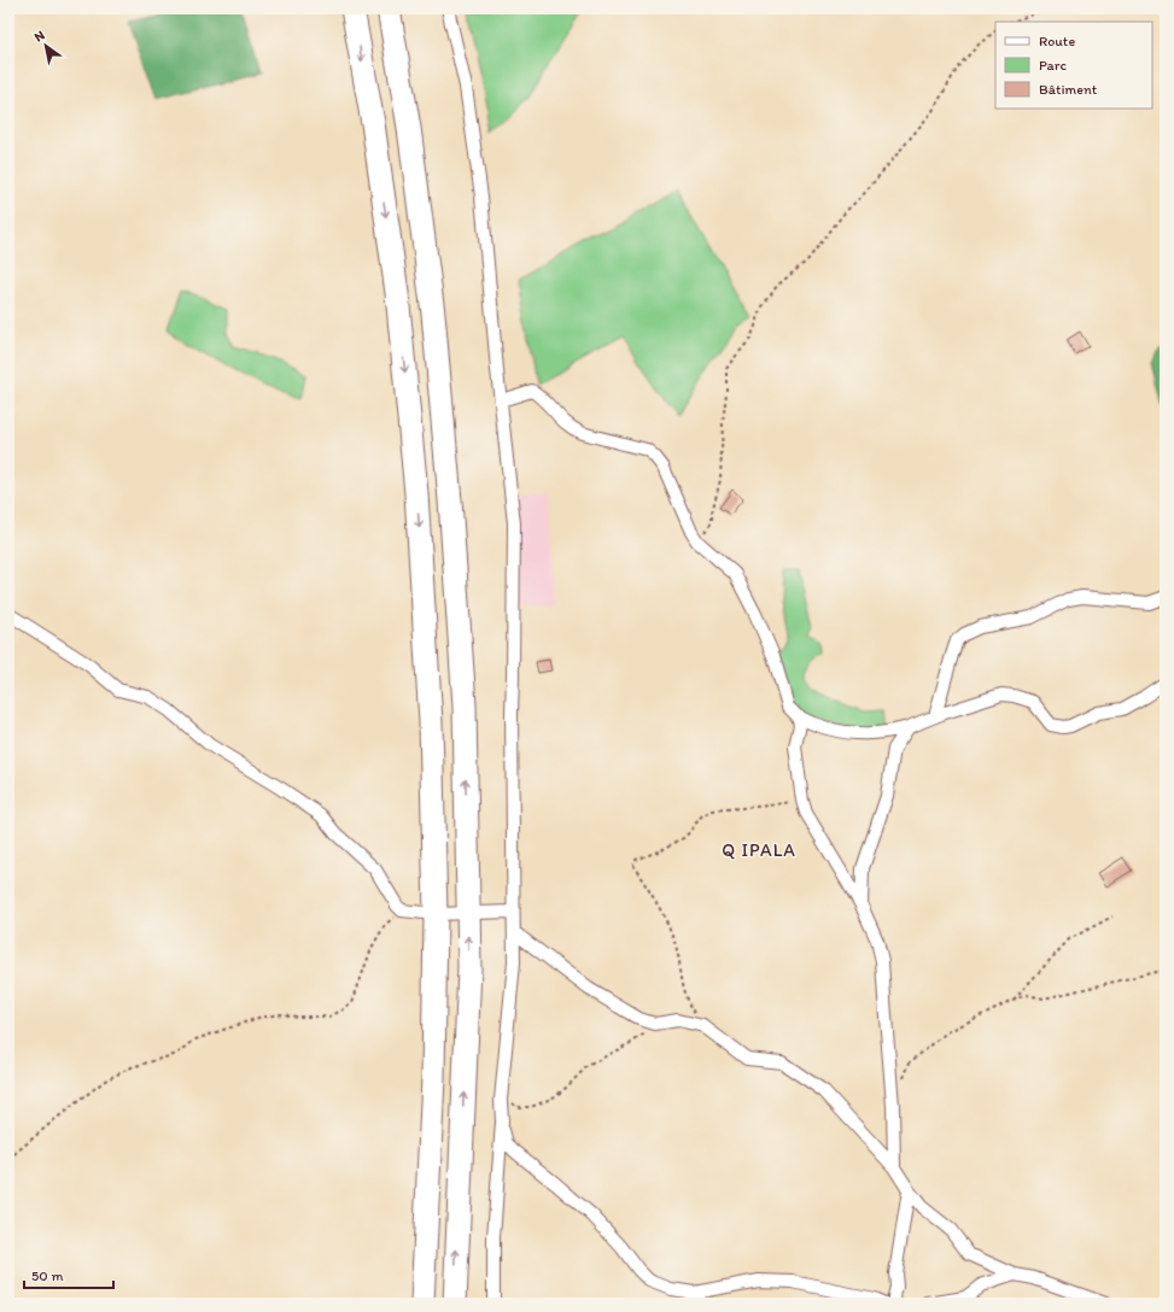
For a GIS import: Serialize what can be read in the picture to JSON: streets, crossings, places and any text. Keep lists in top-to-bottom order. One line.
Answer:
{"districts":["Q IPALA"],"legend":["Route","Parc","Bâtiment"],"scale_bar":"50 m","north":"top left"}
